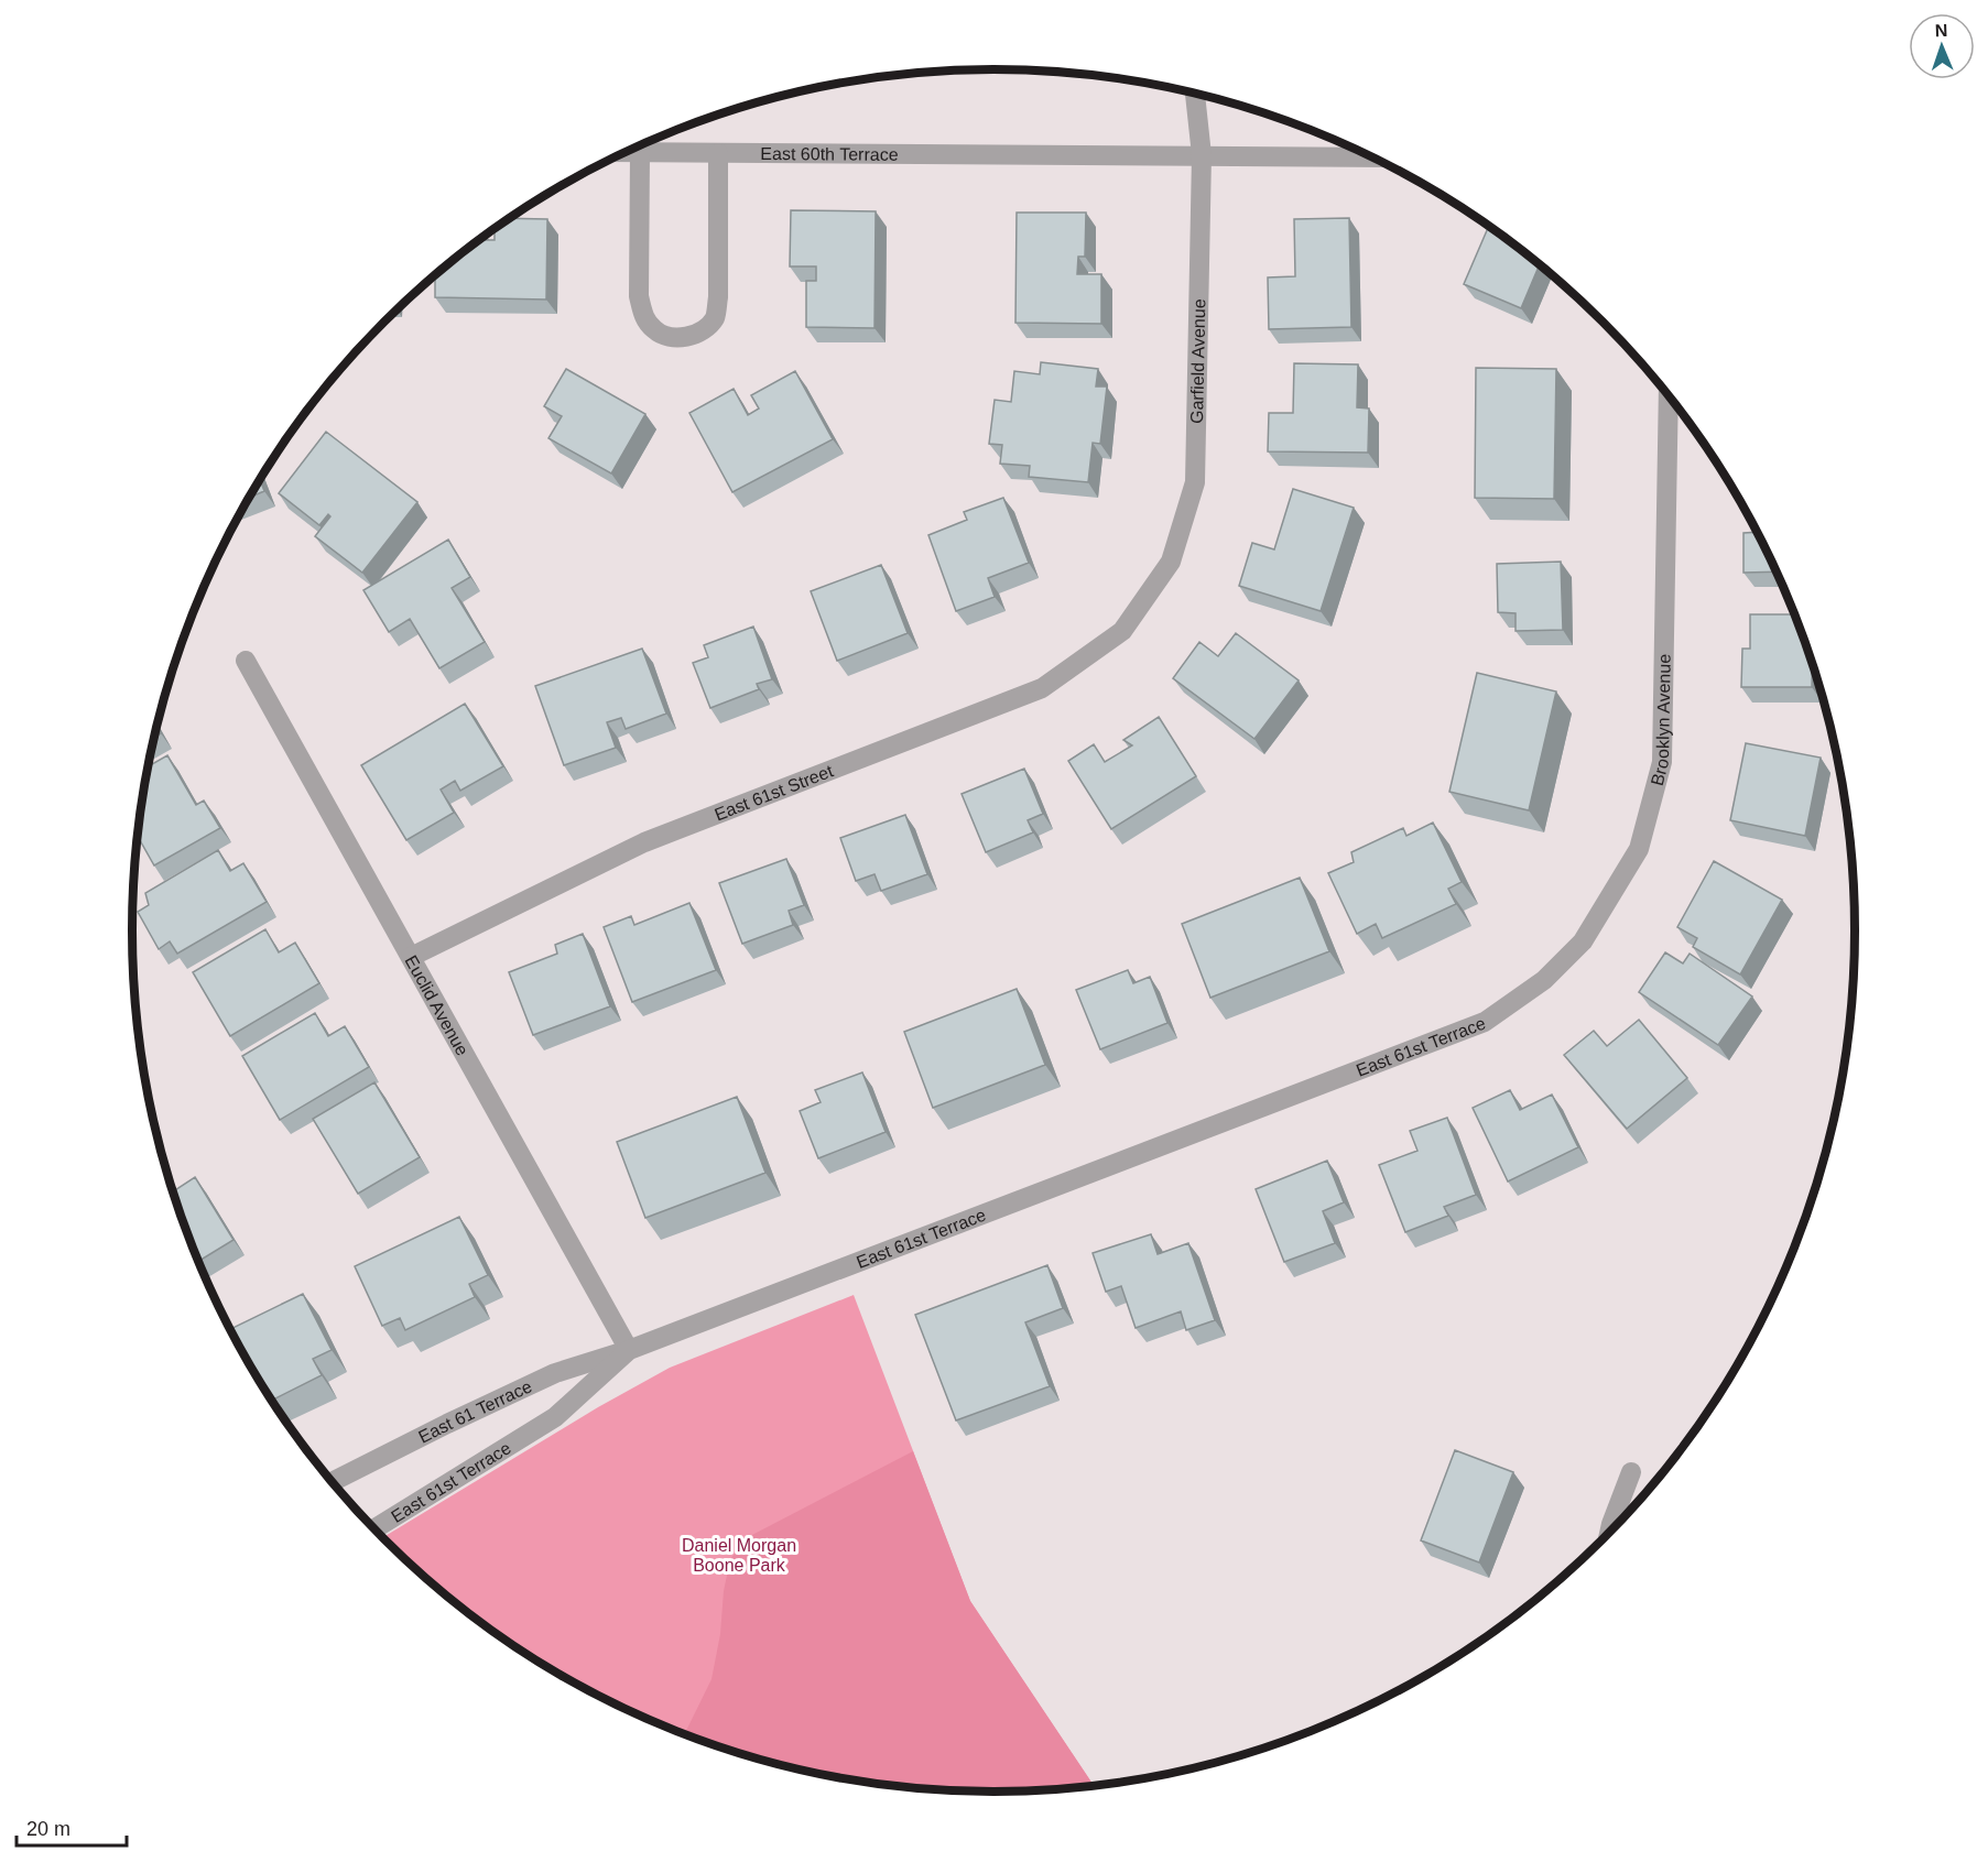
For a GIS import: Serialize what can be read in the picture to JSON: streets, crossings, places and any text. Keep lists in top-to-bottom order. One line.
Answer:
{"streets":{"street":["East 60th Terrace","Garfield Avenue","Brooklyn Avenue","East 61st Street","Euclid Avenue","East 61st Terrace","East 61 Terrace"]},"crossings":[["East 60th Terrace","Garfield Avenue"],["Garfield Avenue","East 61st Street"],["Brooklyn Avenue","East 61st Terrace"],["East 61st Street","Euclid Avenue"],["Euclid Avenue","East 61st Terrace"],["Euclid Avenue","East 61 Terrace"],["East 61st Terrace","East 61 Terrace"]],"parks":["Daniel Morgan Boone Park"],"scale_bar":"20 m","north":"top"}
